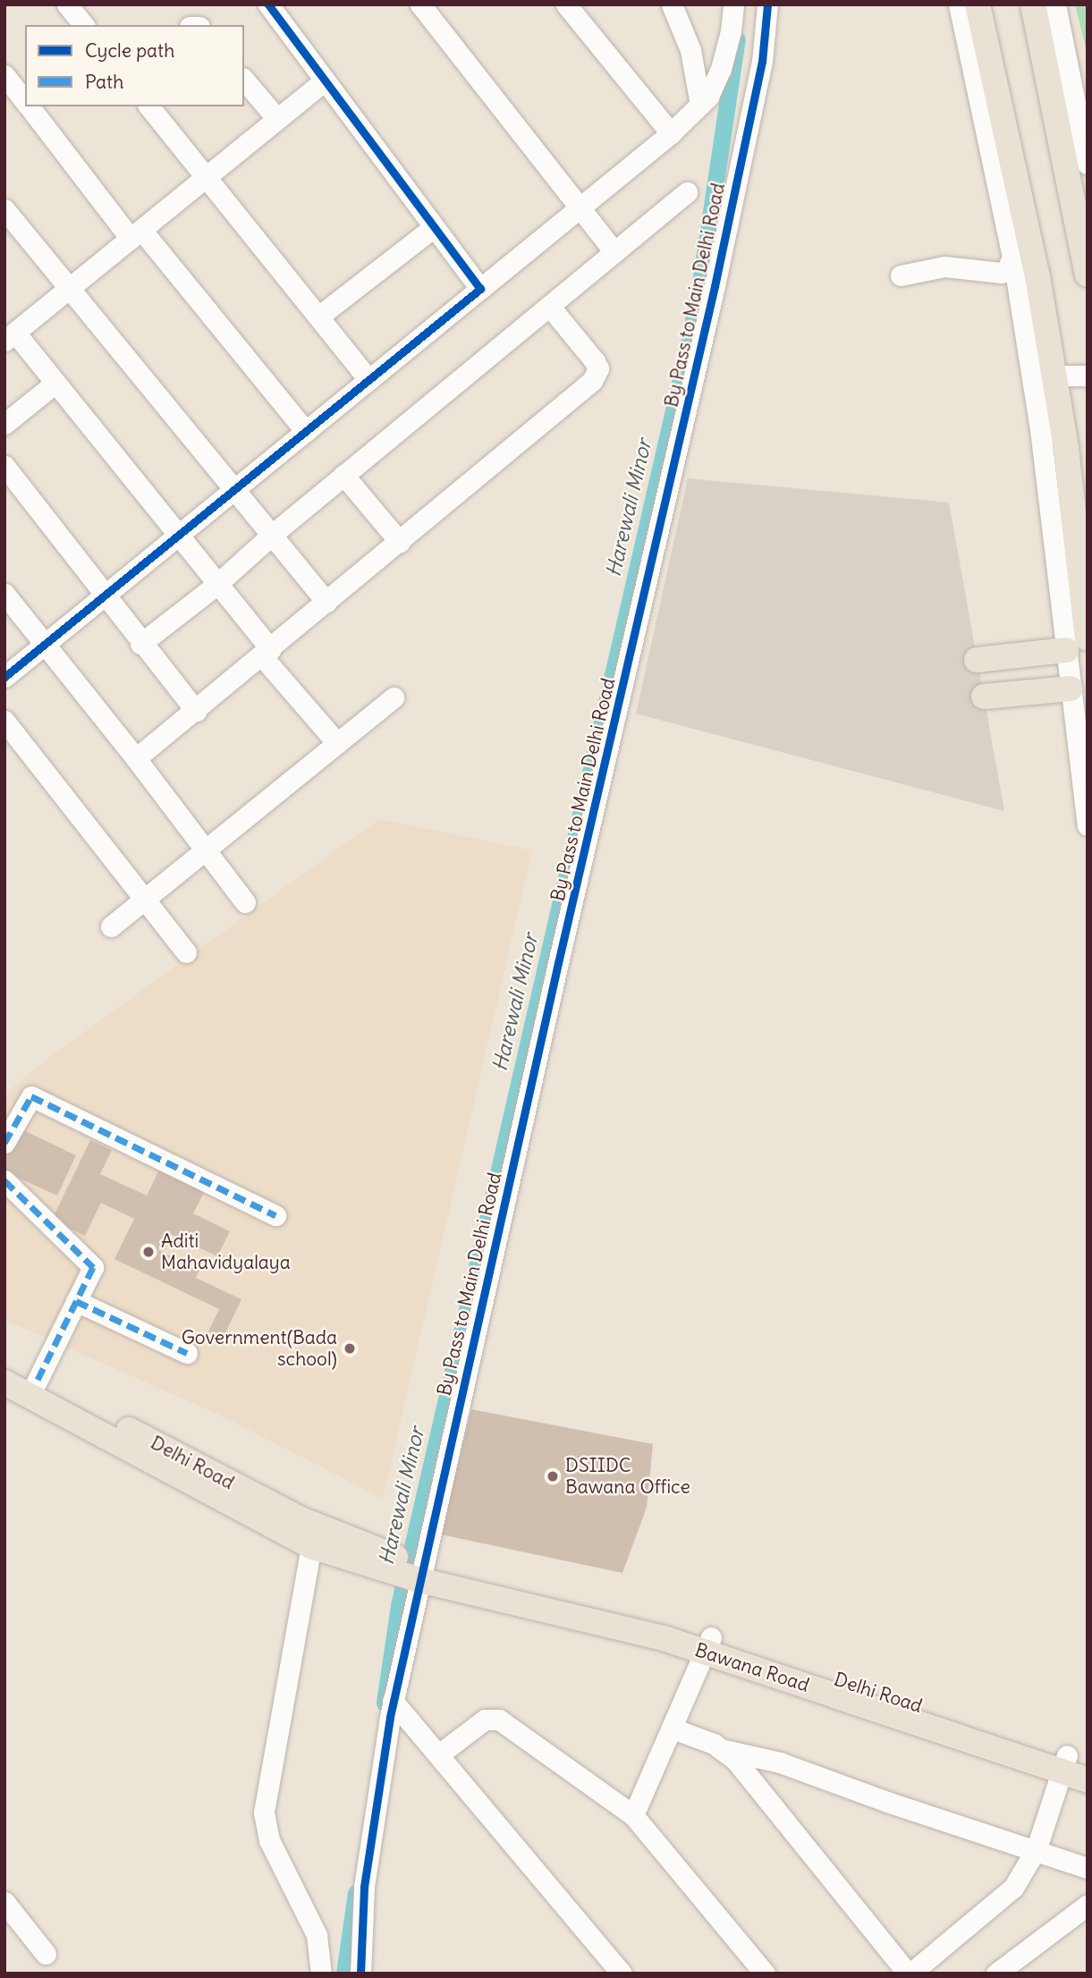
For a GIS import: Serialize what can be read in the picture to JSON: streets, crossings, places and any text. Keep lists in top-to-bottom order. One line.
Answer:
{"streets":{"main road":["Delhi Road"],"street":["By Pass to Main Delhi Road"]},"crossings":[["By Pass to Main Delhi Road","Delhi Road"]],"water":["Harewali Minor"],"places":["Aditi Mahavidyalaya","Government(Bada school)","DSIIDC Bawana Office"],"legend":["Cycle path","Path"]}
